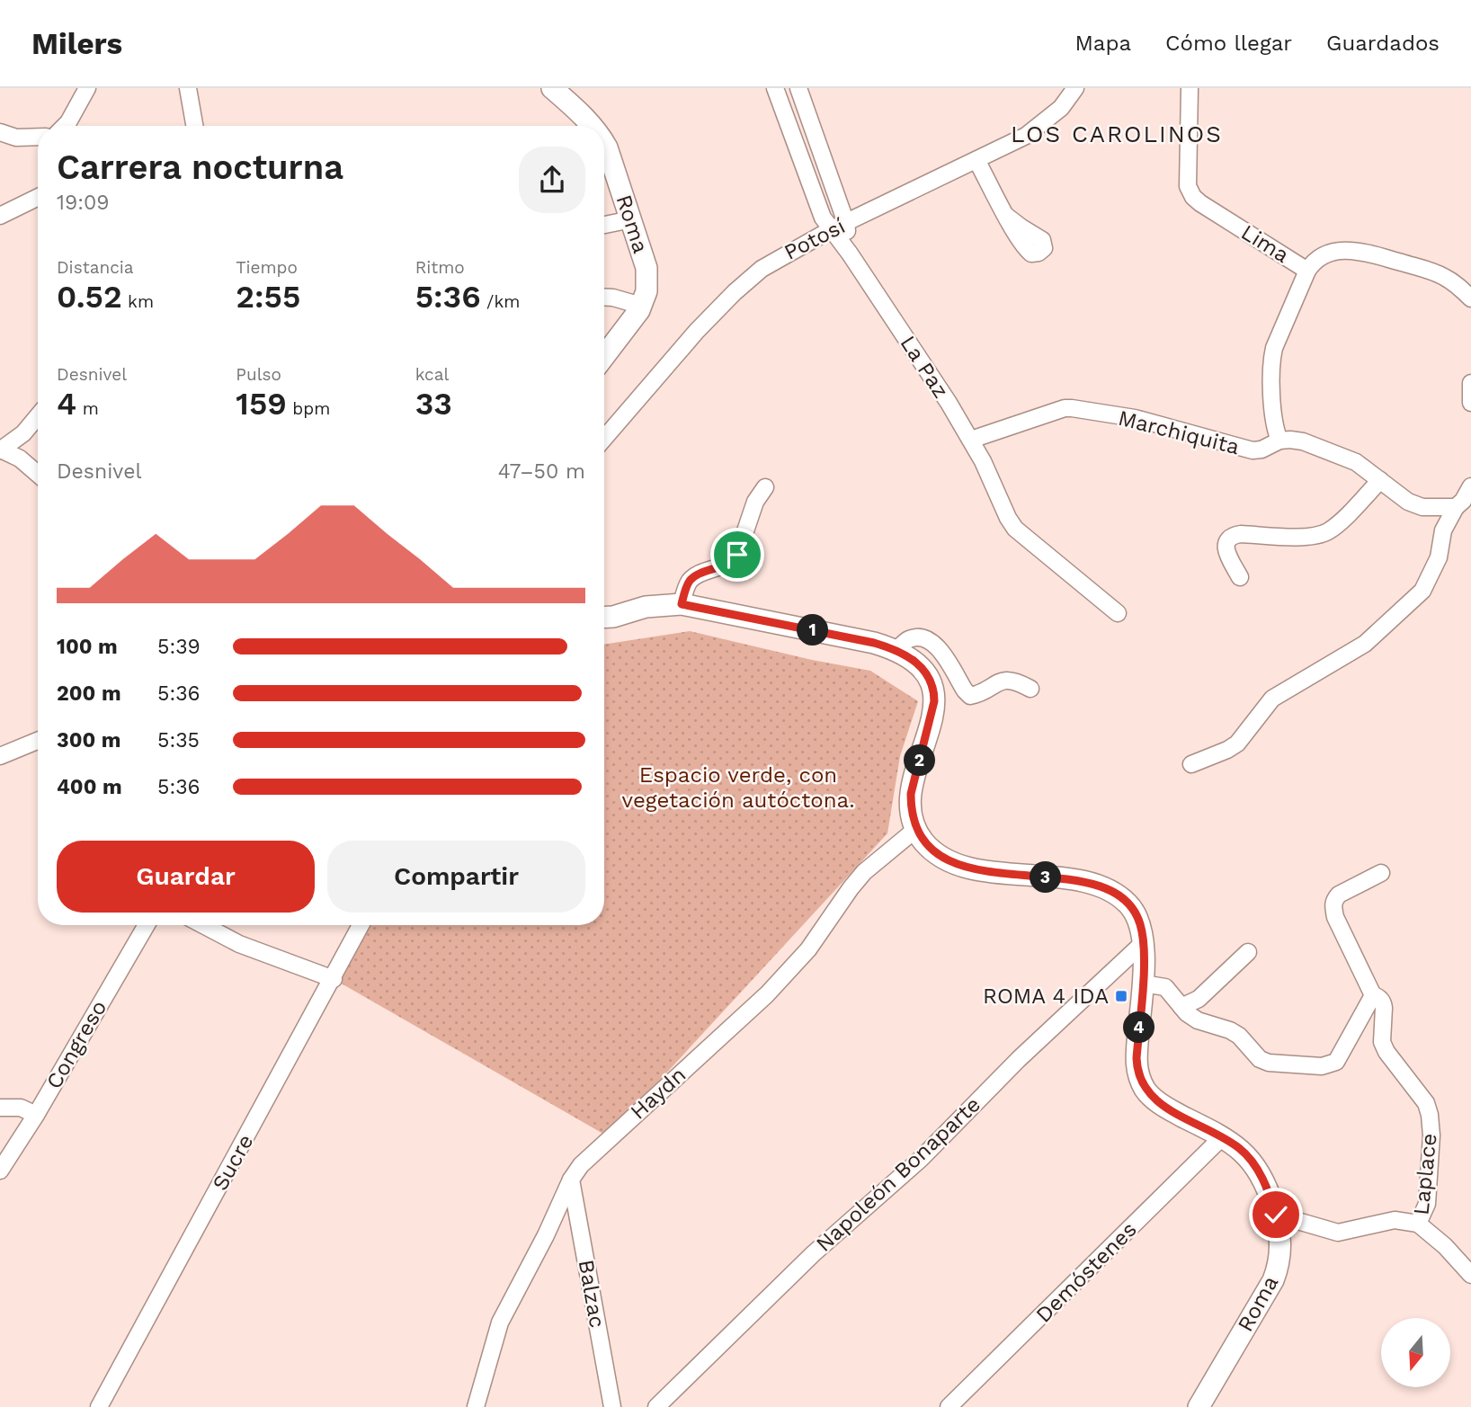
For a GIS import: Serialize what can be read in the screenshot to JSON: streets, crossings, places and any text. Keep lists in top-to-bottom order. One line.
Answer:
{"streets":{"main road":["Roma"],"street":["Potosí","Lima","La Paz","Marchiquita","Congreso","Haydn","Sucre","Napoleón Bonaparte","Laplace","Demóstenes","Balzac"]},"crossings":[["Roma","Haydn"],["Roma","Napoleón Bonaparte"],["Roma","Demóstenes"],["Potosí","La Paz"],["La Paz","Marchiquita"],["Haydn","Balzac"]],"districts":["LOS CAROLINOS"],"parks":["Espacio verde, con vegetación autóctona."],"places":{"transit":["ROMA 4 IDA"]},"north":"bottom","page":{"header":"Milers","nav":["Mapa","Cómo llegar","Guardados"],"heading":["Carrera nocturna","19:09"],"stats":[["Distancia","0.52 km"],["Tiempo","2:55"],["Ritmo","5:36 /km"],["Desnivel","4 m"],["Pulso","159 bpm"],["kcal","33"]],"chart":["Desnivel","47–50 m"],"pins":["1","2","3","4"],"list":[{"name":"100 m","note":"5:39"},{"name":"200 m","note":"5:36"},{"name":"300 m","note":"5:35"},{"name":"400 m","note":"5:36"}],"buttons":["Guardar","Compartir"]}}
